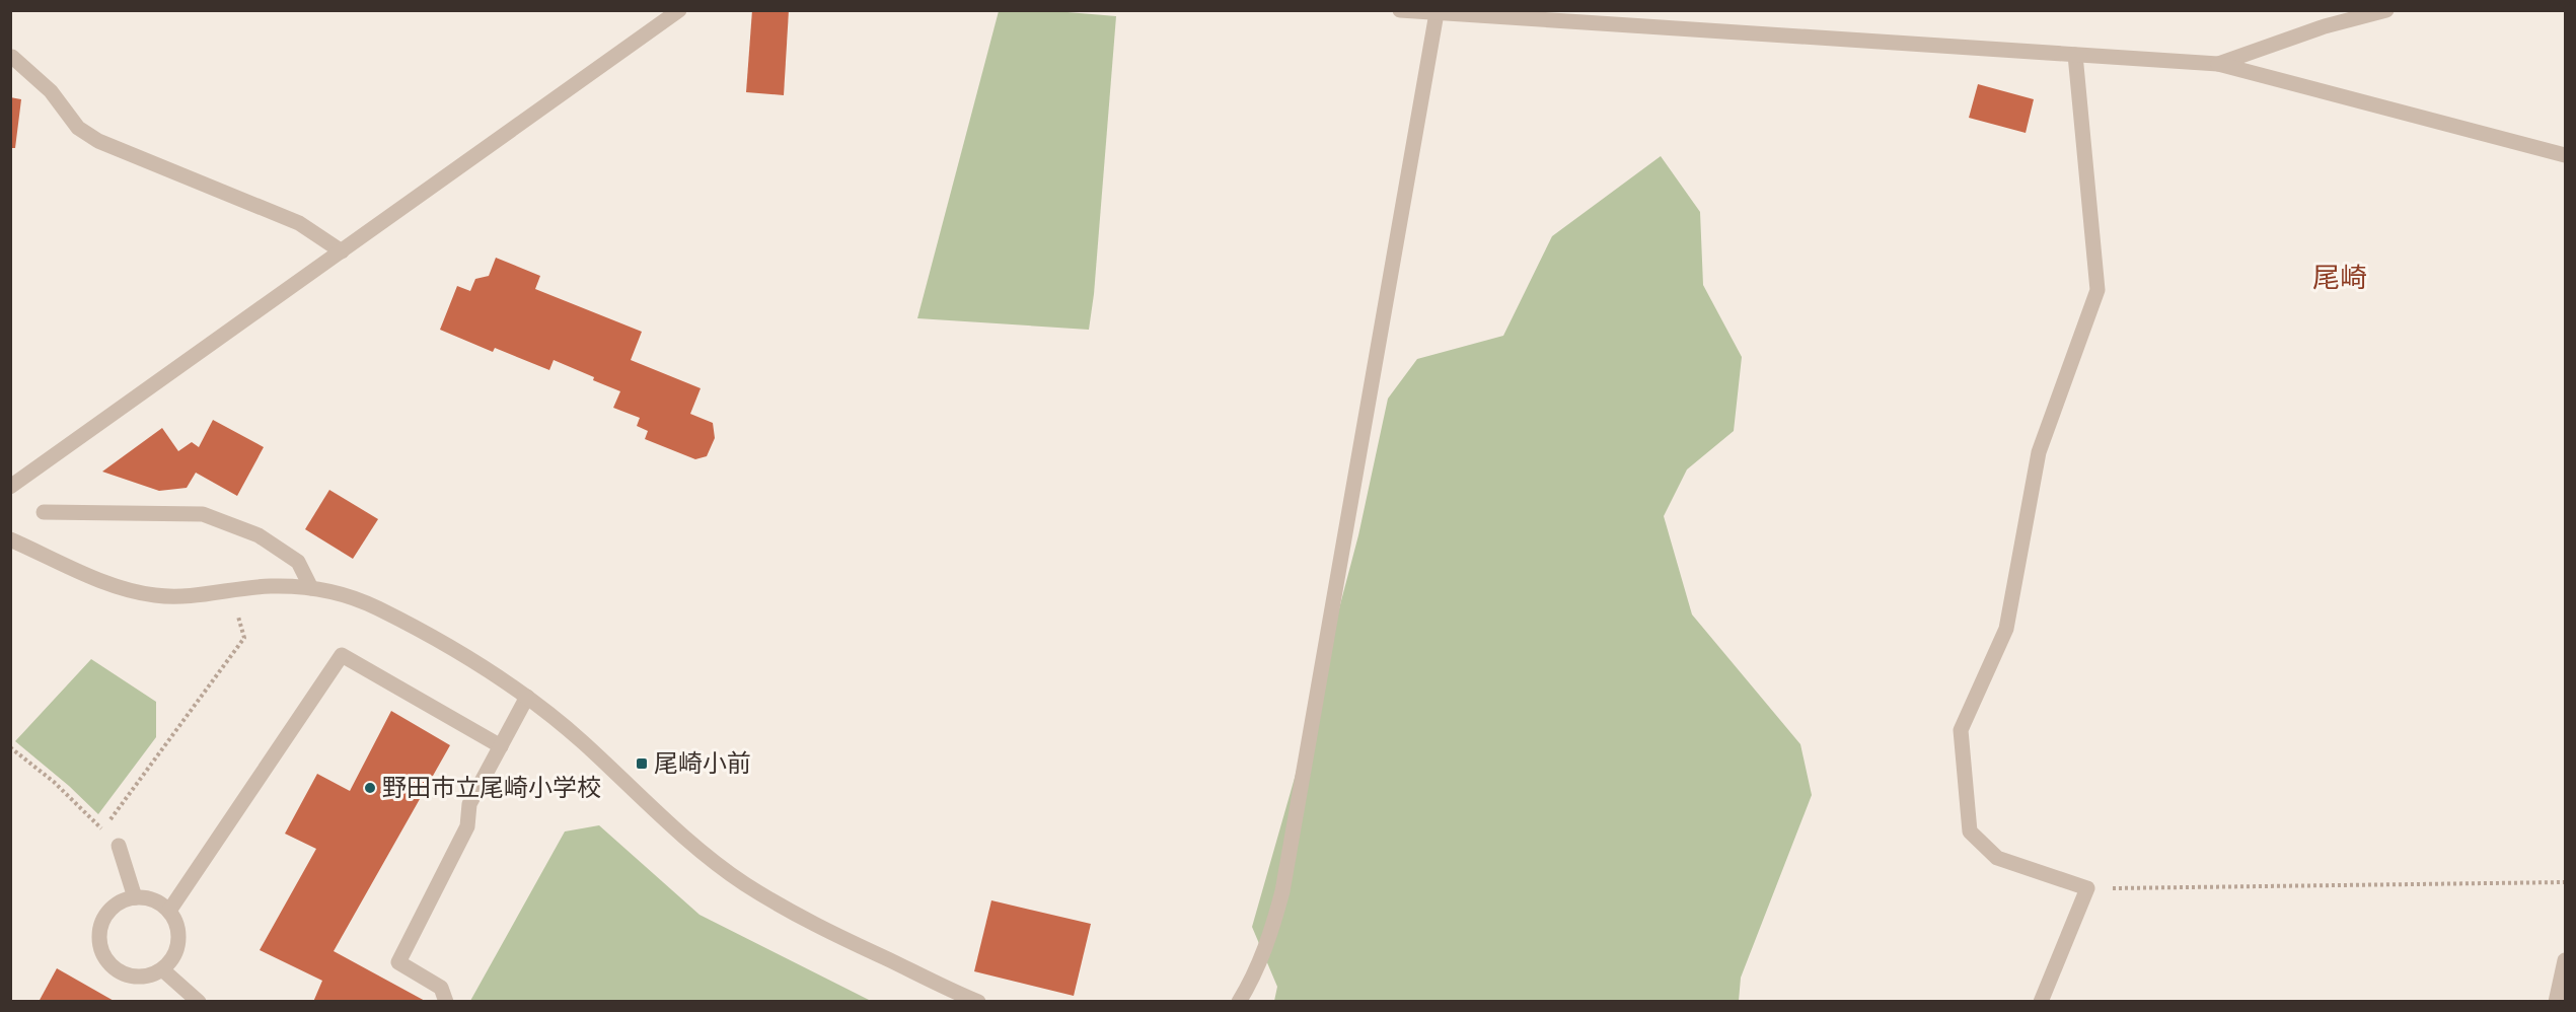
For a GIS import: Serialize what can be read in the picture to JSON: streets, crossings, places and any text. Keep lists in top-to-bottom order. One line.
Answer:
{"districts":["尾崎"],"places":{"transit":["尾崎小前"],"other":["野田市立尾崎小学校"]}}
